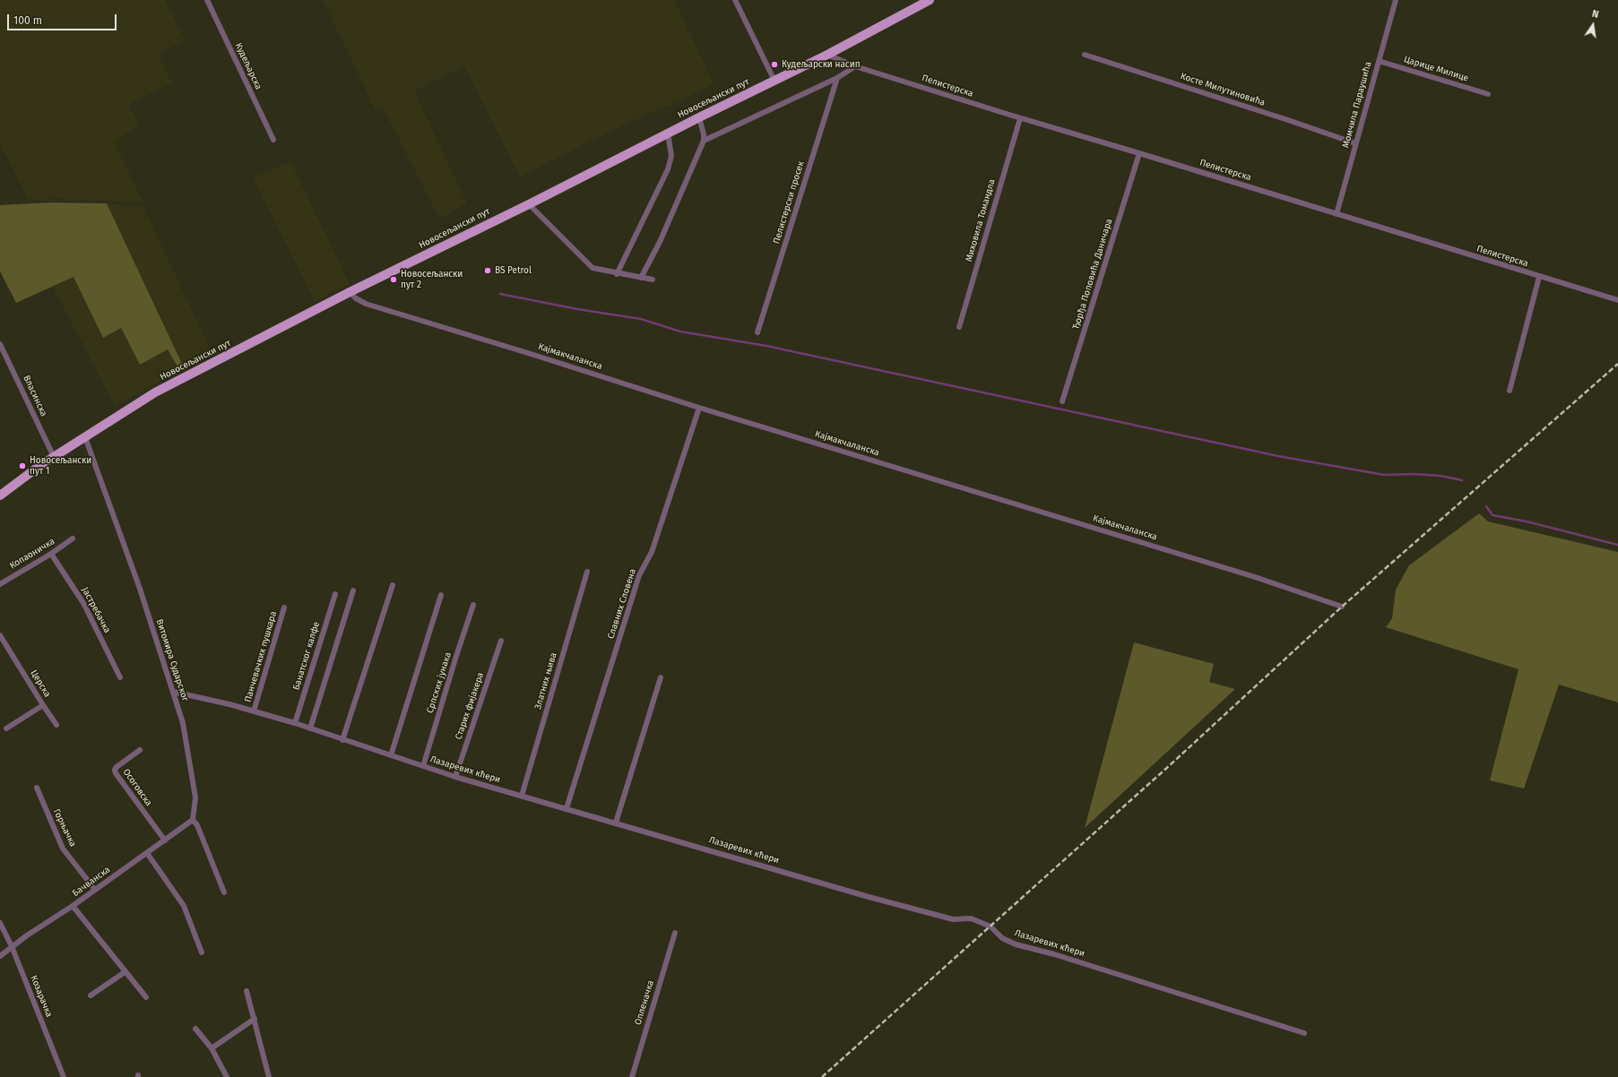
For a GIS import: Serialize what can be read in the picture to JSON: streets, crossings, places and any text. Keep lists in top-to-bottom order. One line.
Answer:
{"streets":{"main road":["Новосељански пут"],"street":["Кудељарска","Царице Милице","Пелистерска","Косте Милутиновића","Момчила Параушића","Пелистерски просек","Миховила Томандла","Ђорђа Поповића Даничара","Кајмакчаланска","Власинска","Копаоничка","Славних Словена","Јастребачка","Банатског калфе","Панчевачких пушкара","Витомира Сударског","Златних њива","Српских јунака","Церска","Старих фијакера","Лазаревих кћери","Осоговска","Горњачка","Бачванска","Козарачка","Опленачка"]},"crossings":[["Царице Милице","Момчила Параушића"],["Пелистерска","Новосељански пут"],["Пелистерска","Момчила Параушића"],["Пелистерска","Миховила Томандла"],["Пелистерска","Ђорђа Поповића Даничара"],["Косте Милутиновића","Момчила Параушића"],["Новосељански пут","Кајмакчаланска"],["Новосељански пут","Власинска"],["Новосељански пут","Витомира Сударског"],["Кајмакчаланска","Славних Словена"],["Копаоничка","Јастребачка"],["Славних Словена","Лазаревих кћери"],["Банатског калфе","Лазаревих кћери"],["Панчевачких пушкара","Лазаревих кћери"],["Витомира Сударског","Лазаревих кћери"],["Витомира Сударског","Бачванска"],["Златних њива","Лазаревих кћери"],["Српских јунака","Лазаревих кћери"],["Старих фијакера","Лазаревих кћери"],["Осоговска","Бачванска"],["Горњачка","Бачванска"],["Бачванска","Козарачка"]],"places":["Кудељарски насип","BS Petrol","Новосељански пут 2","Новосељански пут 1"],"scale_bar":"100 m","north":"top"}
